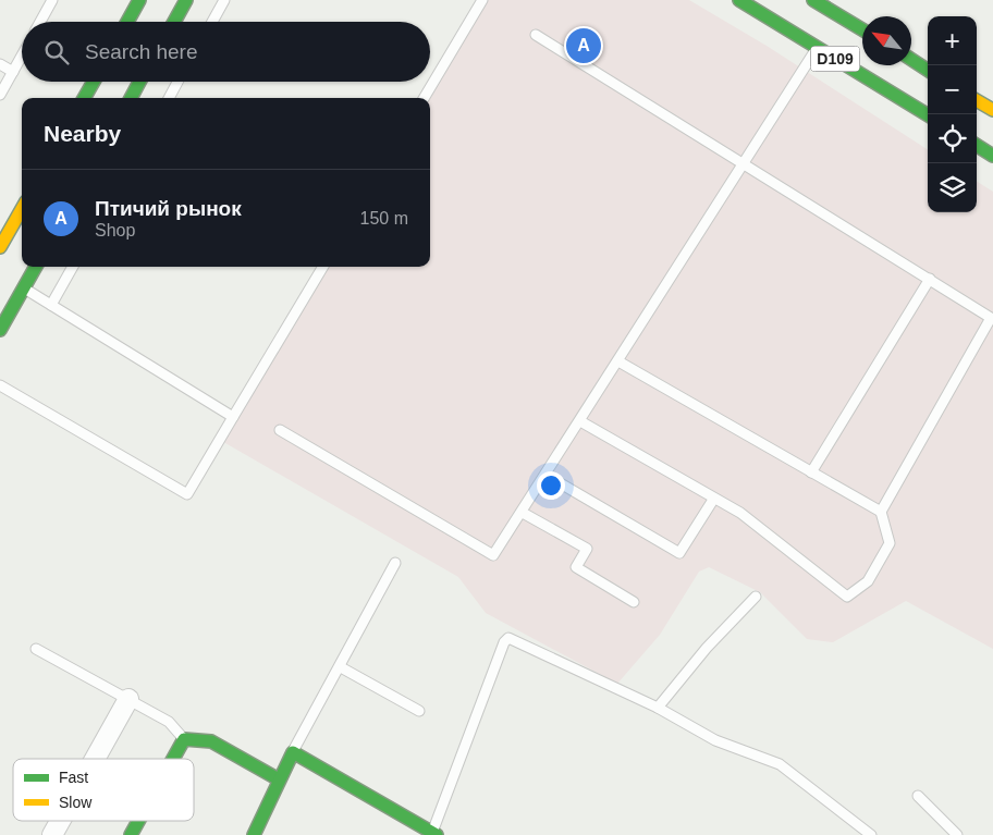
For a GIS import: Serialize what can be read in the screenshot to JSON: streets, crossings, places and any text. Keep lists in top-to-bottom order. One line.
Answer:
{"streets":{"main road":["D109"]},"legend":["Fast","Slow"],"north":"top left","page":{"map_buttons":["+","−"],"search":"Search here","pins":"A","heading":"Nearby","list":[{"mark":"A","name":"Птичий рынок","note":"Shop","value":"150 m"}]}}
